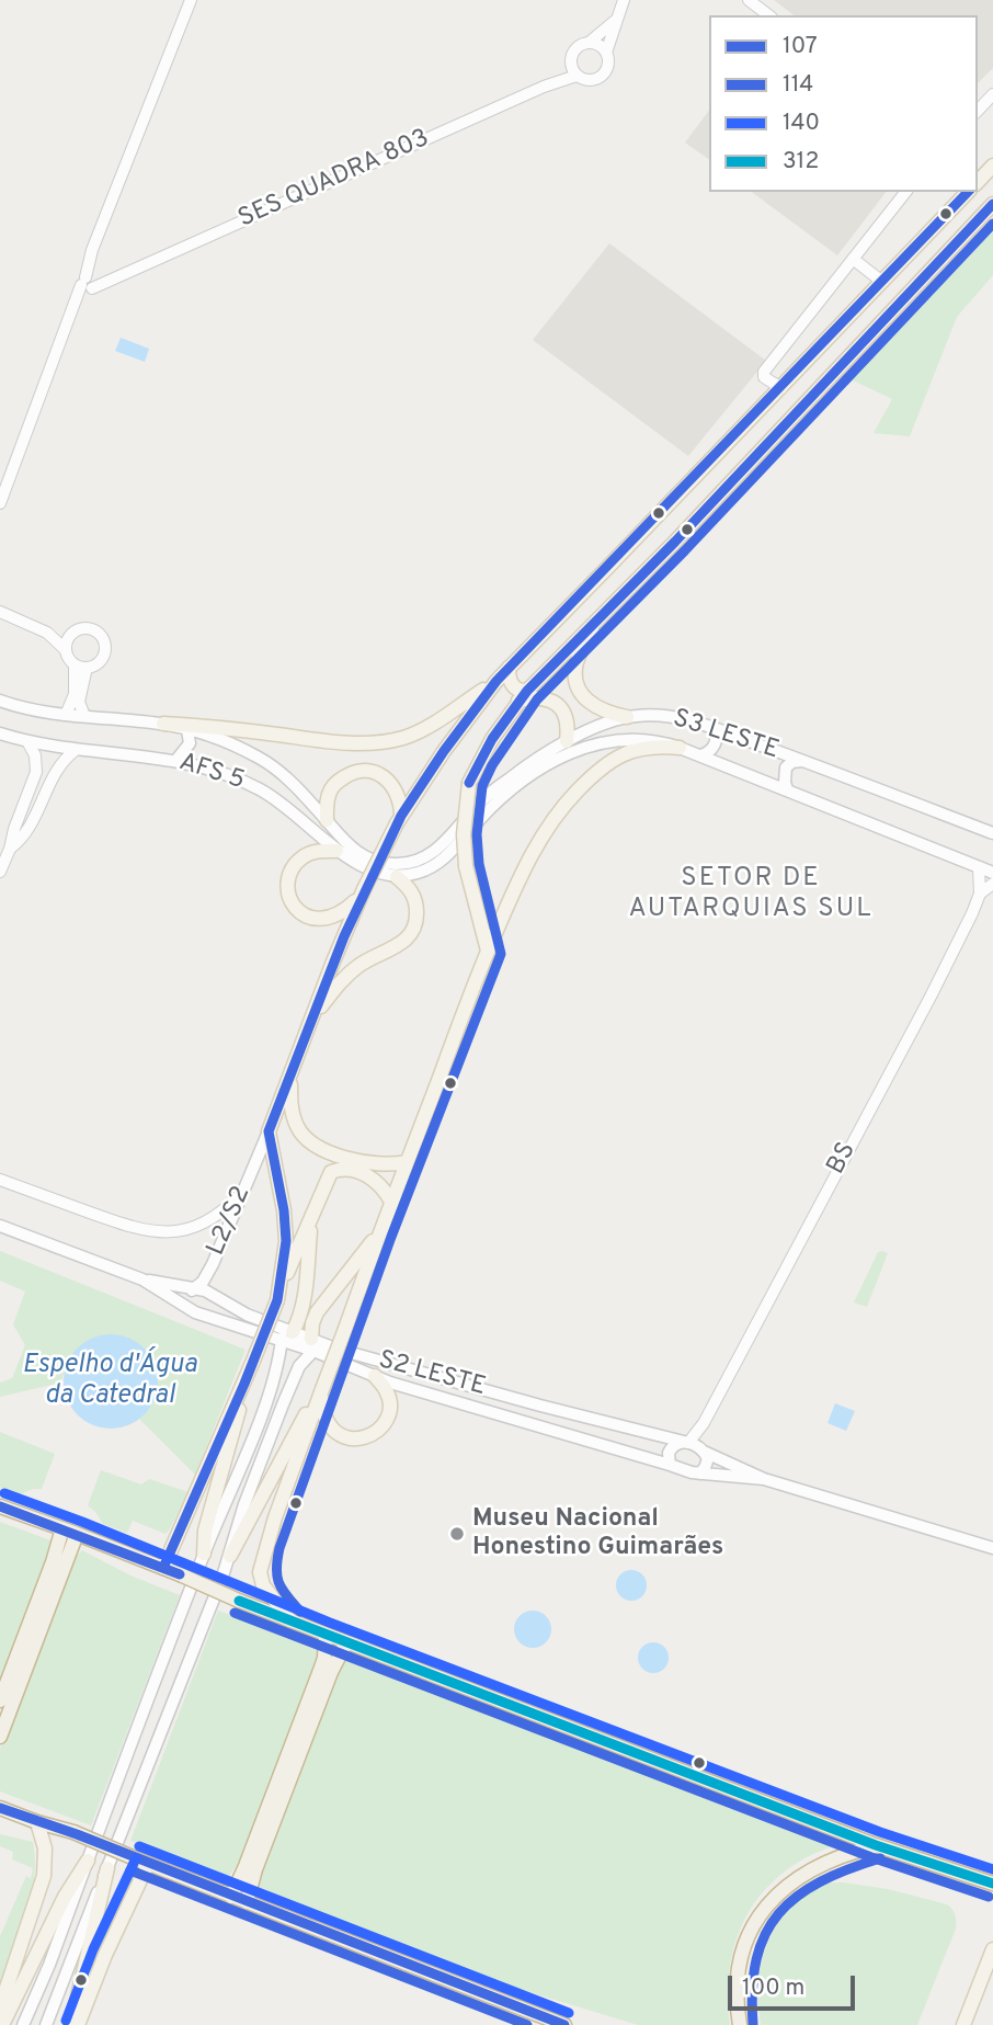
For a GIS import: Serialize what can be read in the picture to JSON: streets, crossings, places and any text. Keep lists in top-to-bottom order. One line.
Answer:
{"streets":{"main road":["S3 LESTE","AFS 5","L2/S2","S2 LESTE"],"street":["SES QUADRA 803","BS"]},"crossings":[["S3 LESTE","AFS 5"],["S3 LESTE","BS"],["BS","S2 LESTE"],["L2/S2","S2 LESTE"]],"districts":["SETOR DE AUTARQUIAS SUL"],"water":["Espelho d'Água da Catedral"],"places":["Museu Nacional Honestino Guimarães"],"lines":["transit line 107","transit line 114","transit line 140","transit line 312"],"legend":["107","114","140","312"],"scale_bar":"100 m"}
